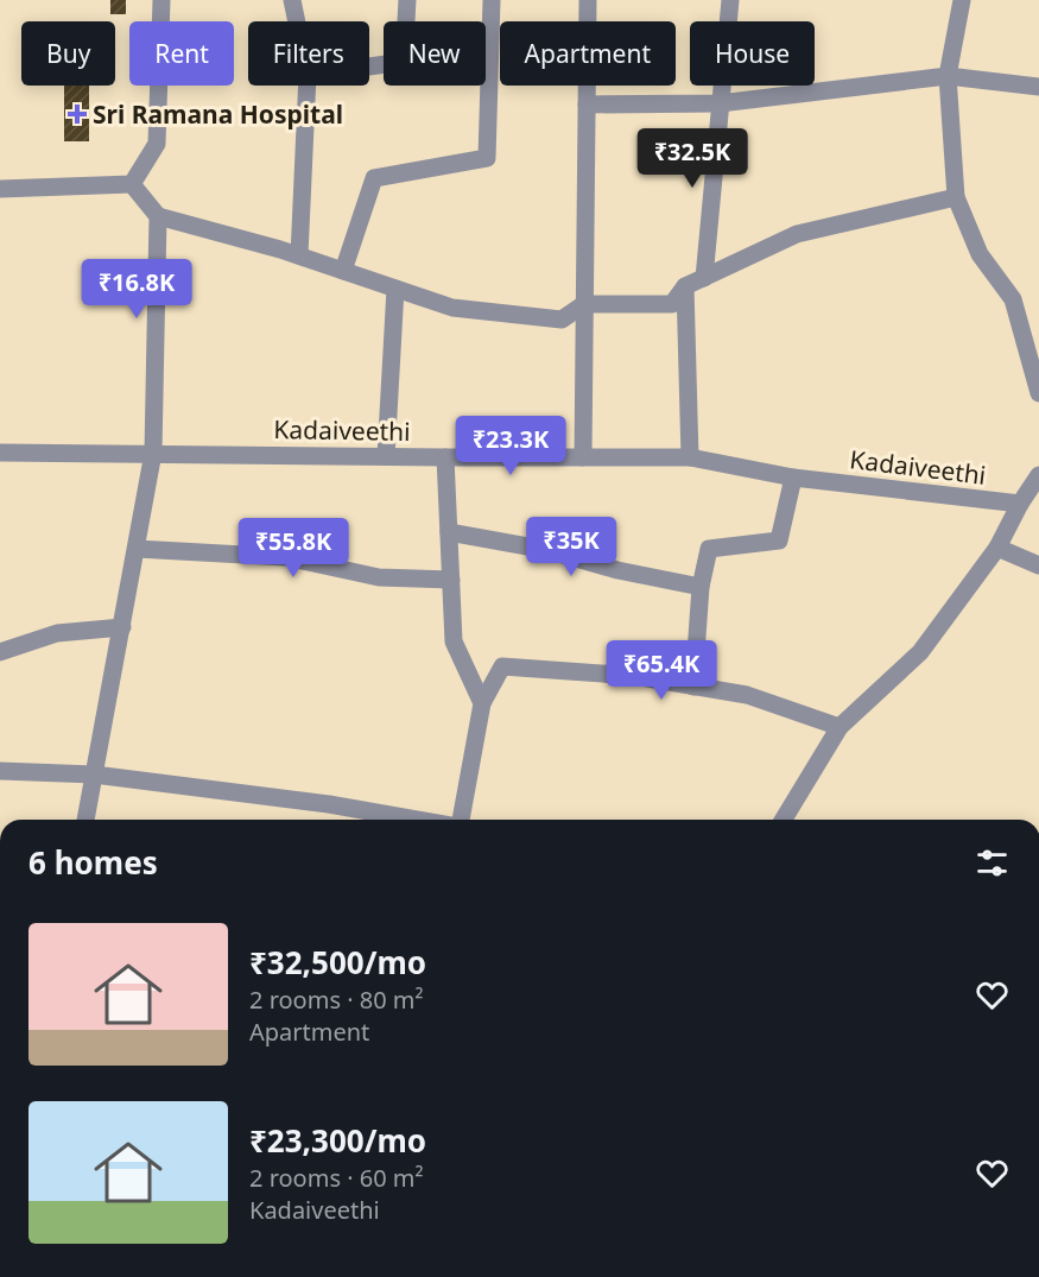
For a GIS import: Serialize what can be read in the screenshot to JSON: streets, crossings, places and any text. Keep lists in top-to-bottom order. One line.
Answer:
{"streets":{"street":["Kadaiveethi"]},"places":{"health":["Sri Ramana Hospital"]},"page":{"chip":["Buy","Rent","Filters","New","Apartment","House"],"price":["₹32.5K","₹16.8K","₹23.3K","₹35K","₹55.8K","₹65.4K"],"heading":"6 homes","list":[{"name":"₹32,500/mo","note":"2 rooms · 80 m² · Apartment"},{"name":"₹23,300/mo","note":"2 rooms · 60 m² · Kadaiveethi"}]}}
